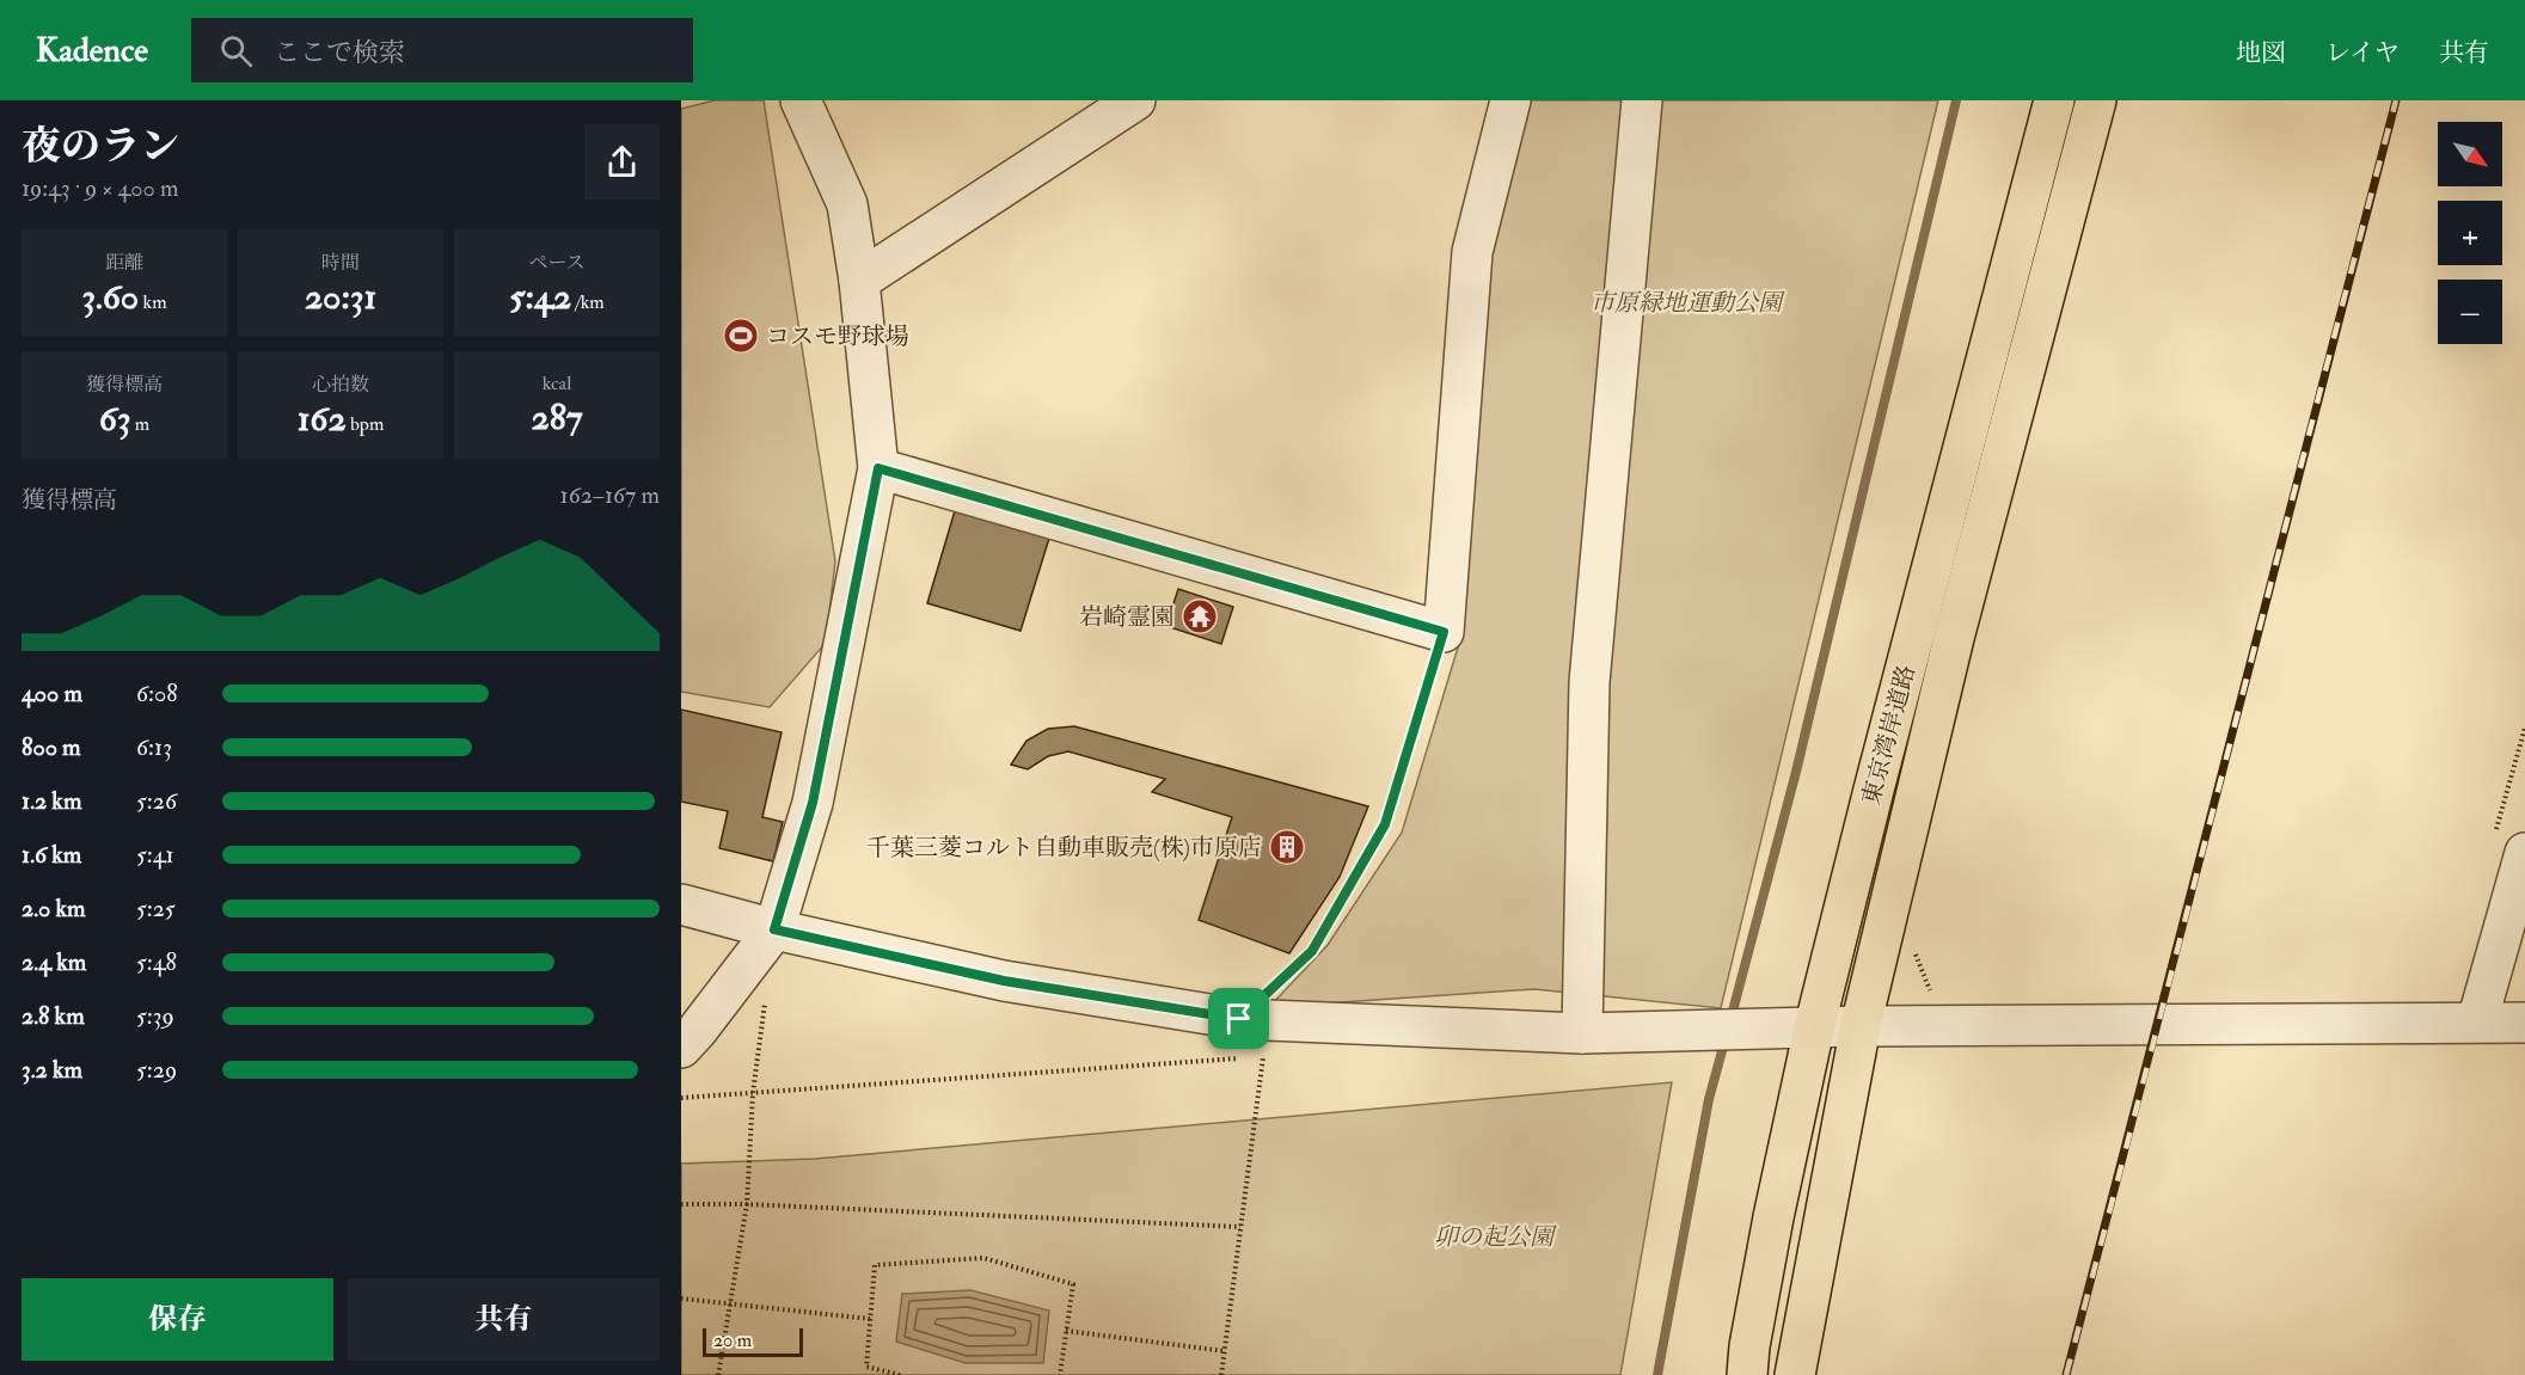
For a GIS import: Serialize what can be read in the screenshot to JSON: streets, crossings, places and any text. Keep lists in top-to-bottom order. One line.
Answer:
{"streets":{"highway":["東京湾岸道路"]},"parks":["市原緑地運動公園","卯の起公園"],"places":{"sports":["コスモ野球場"],"temple":["岩崎霊園"],"building":["千葉三菱コルト自動車販売(株)市原店"]},"scale_bar":"20 m","north":"bottom right","page":{"header":"Kadence","search":"ここで検索","nav":["地図","レイヤ","共有"],"heading":["夜のラン","19:43 · 9 × 400 m"],"map_buttons":["+","−"],"stats":[["距離","3.60 km"],["時間","20:31"],["ペース","5:42 /km"],["獲得標高","63 m"],["心拍数","162 bpm"],["kcal","287"]],"chart":["獲得標高","162–167 m"],"list":[{"name":"400 m","note":"6:08"},{"name":"800 m","note":"6:13"},{"name":"1.2 km","note":"5:26"},{"name":"1.6 km","note":"5:41"},{"name":"2.0 km","note":"5:25"},{"name":"2.4 km","note":"5:48"},{"name":"2.8 km","note":"5:39"},{"name":"3.2 km","note":"5:29"}],"buttons":["保存","共有"],"scale":"20 m"}}
